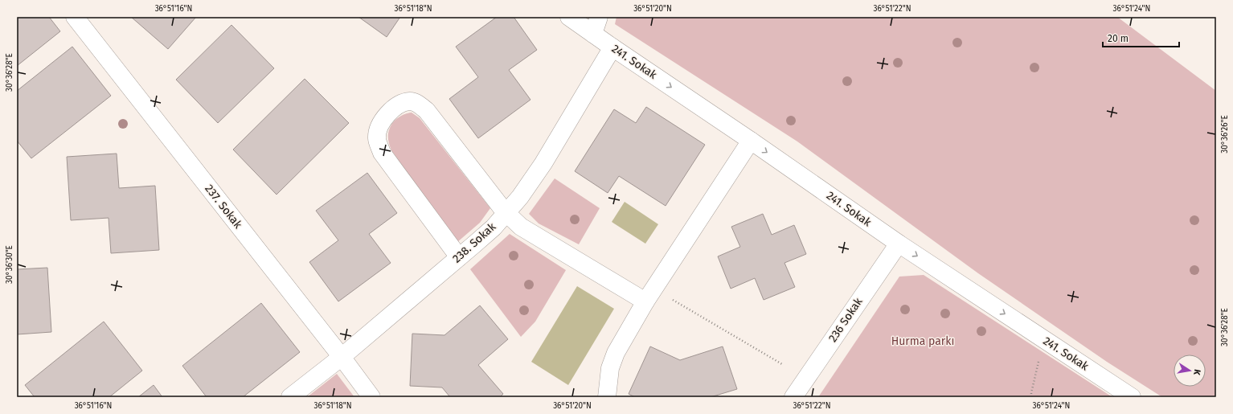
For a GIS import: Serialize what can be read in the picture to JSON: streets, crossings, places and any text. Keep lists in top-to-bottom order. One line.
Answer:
{"streets":{"street":["241. Sokak","237. Sokak","238. Sokak","236 Sokak"]},"crossings":[["241. Sokak","238. Sokak"],["241. Sokak","236 Sokak"],["237. Sokak","238. Sokak"]],"one_way":["241. Sokak"],"parks":["Hurma parkı"],"scale_bar":"20 m","north":"right","coordinates":["36°51'16\"N","36°51'18\"N","36°51'20\"N","36°51'22\"N","36°51'24\"N","30°36'28\"E","30°36'26\"E","30°36'30\"E"]}
